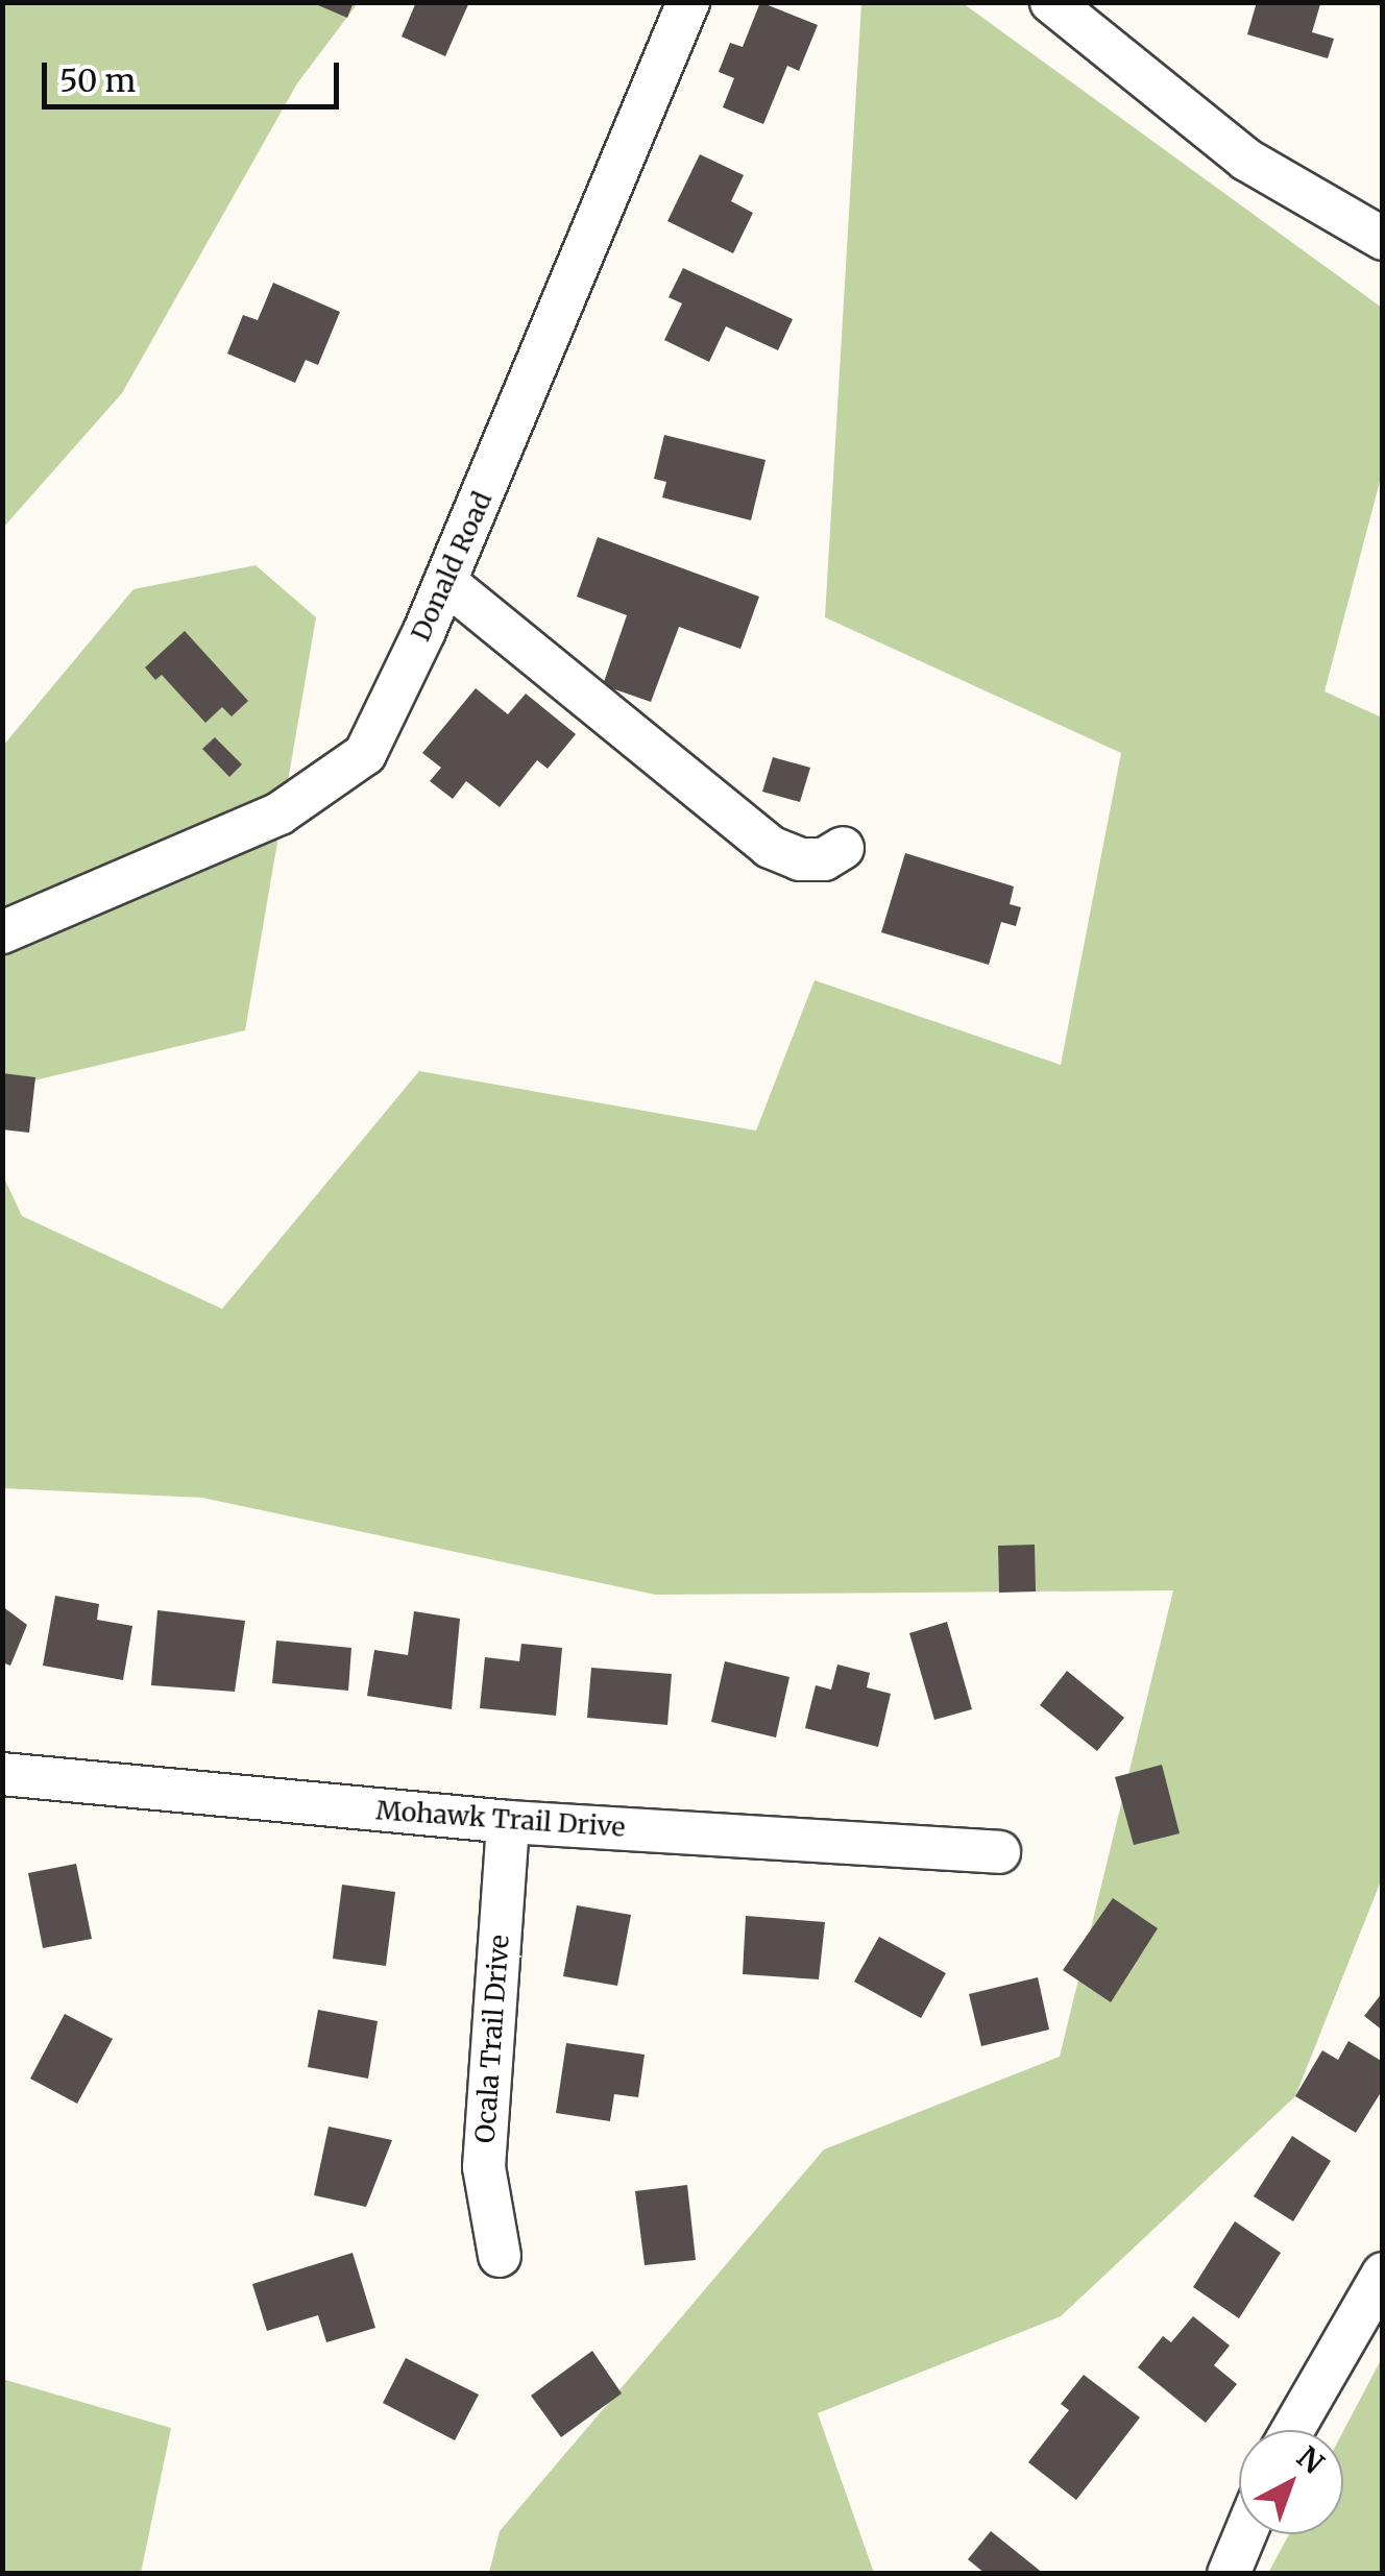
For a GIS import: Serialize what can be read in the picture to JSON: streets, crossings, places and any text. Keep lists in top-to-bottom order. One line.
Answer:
{"streets":{"street":["Donald Road","Mohawk Trail Drive","Ocala Trail Drive"]},"crossings":[["Mohawk Trail Drive","Ocala Trail Drive"]],"scale_bar":"50 m","north":"top right"}
